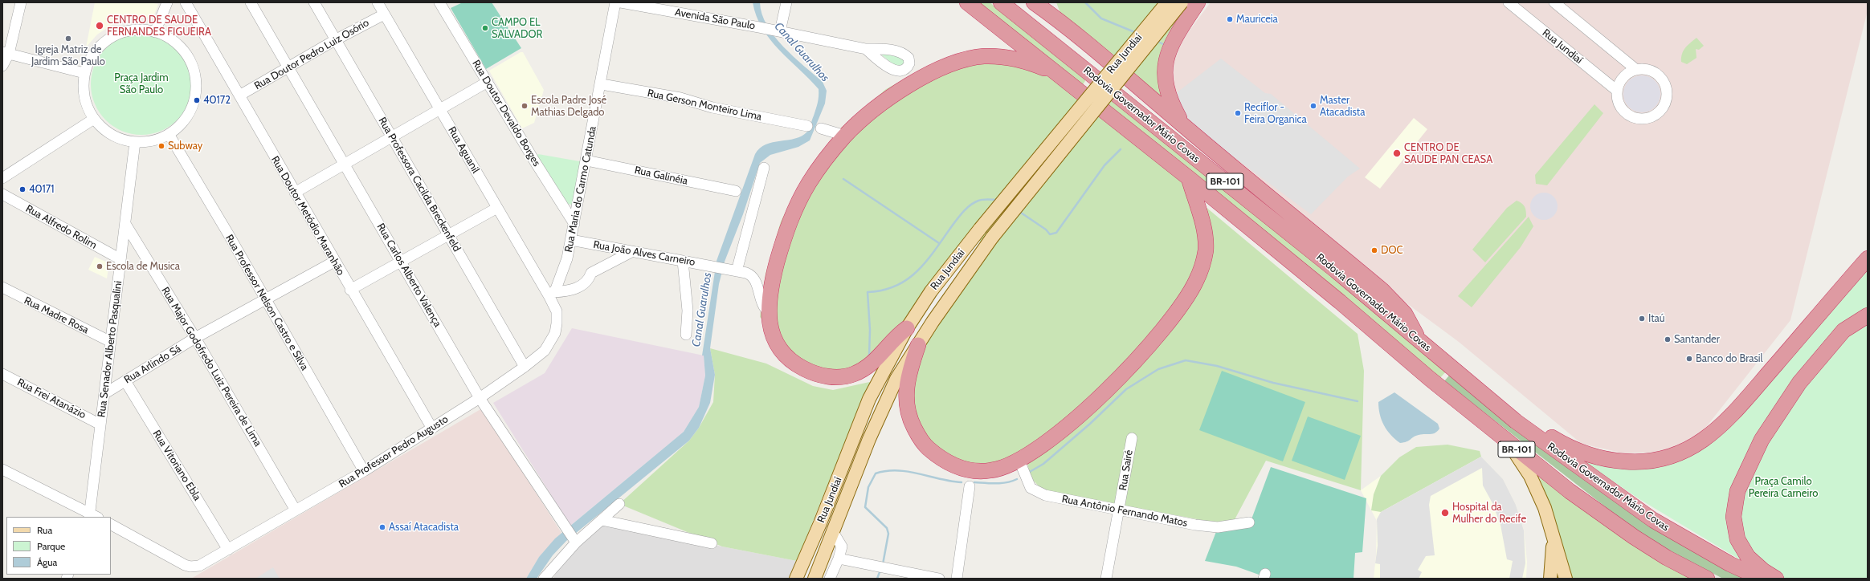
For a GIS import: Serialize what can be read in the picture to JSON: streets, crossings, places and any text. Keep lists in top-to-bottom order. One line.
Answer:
{"streets":{"highway":["Rodovia Governador Mário Covas","BR-101"],"main road":["Rua Jundiaí"],"street":["Avenida São Paulo","Rua Doutor Pedro Luiz Osório","Rua Gerson Monteiro Lima","Rua Doutor Devaldo Borges","Rua Aguanil","Rua Galinéia","Rua Professora Cacilda Breckenfeld","Rua Maria do Carmo Catunda","Rua Doutor Metódio Maranhão","Rua Alfredo Rolim","Rua João Alves Carneiro","Rua Carlos Alberto Valença","Rua Professor Nelson Castro e Silva","Rua Madre Rosa","Rua Senador Alberto Pasqualini","Rua Arlindo Sá","Rua Major Godofredo Luiz Pereira de Lima","Rua Frei Atanázio","Rua Professor Pedro Augusto","Rua Vitoriano Ebla","Rua Sairé","Rua Antônio Fernando Matos"]},"crossings":[["Rua Doutor Pedro Luiz Osório","Rua Aguanil"],["Rua Doutor Pedro Luiz Osório","Rua Professora Cacilda Breckenfeld"],["Rua Doutor Pedro Luiz Osório","Rua Doutor Metódio Maranhão"],["Rua Doutor Pedro Luiz Osório","Rua Carlos Alberto Valença"],["Rua Gerson Monteiro Lima","Rua Maria do Carmo Catunda"],["Rua Doutor Devaldo Borges","Rua Maria do Carmo Catunda"],["Rua Aguanil","Rua Maria do Carmo Catunda"],["Rua Aguanil","Rua Professor Pedro Augusto"],["Rua Galinéia","Rua Maria do Carmo Catunda"],["Rua Professora Cacilda Breckenfeld","Rua Professor Pedro Augusto"],["Rua Maria do Carmo Catunda","Rua João Alves Carneiro"],["Rua Maria do Carmo Catunda","Rua Professor Pedro Augusto"],["Rua Doutor Metódio Maranhão","Rua Arlindo Sá"],["Rua Doutor Metódio Maranhão","Rua Professor Pedro Augusto"],["Rua Alfredo Rolim","Rua Senador Alberto Pasqualini"],["Rua Carlos Alberto Valença","Rua Professor Pedro Augusto"],["Rua Professor Nelson Castro e Silva","Rua Senador Alberto Pasqualini"],["Rua Professor Nelson Castro e Silva","Rua Arlindo Sá"],["Rua Professor Nelson Castro e Silva","Rua Professor Pedro Augusto"],["Rua Madre Rosa","Rua Senador Alberto Pasqualini"],["Rua Senador Alberto Pasqualini","Rua Arlindo Sá"],["Rua Senador Alberto Pasqualini","Rua Major Godofredo Luiz Pereira de Lima"],["Rua Senador Alberto Pasqualini","Rua Frei Atanázio"],["Rua Arlindo Sá","Rua Major Godofredo Luiz Pereira de Lima"],["Rua Arlindo Sá","Rua Vitoriano Ebla"],["Rua Major Godofredo Luiz Pereira de Lima","Rua Professor Pedro Augusto"],["Rua Professor Pedro Augusto","Rua Vitoriano Ebla"],["Rua Sairé","Rua Antônio Fernando Matos"]],"water":["Canal Guarulhos"],"parks":["Praça Jardim São Paulo","Praça Camilo Pereira Carneiro"],"places":["Mauriceia","CENTRO DE SAUDE FERNANDES FIGUEIRA","CAMPO EL SALVADOR","Igreja Matriz de Jardim São Paulo","40172","Escola Padre José Mathias Delgado","Master Atacadista","Reciflor - Feira Organica","Subway","CENTRO DE SAUDE PAN CEASA","40171","DOC","Escola de Musica","Itaú","Santander","Banco do Brasil","Hospital da Mulher do Recife","Assaí Atacadista"],"legend":["Rua","Parque","Água"]}
